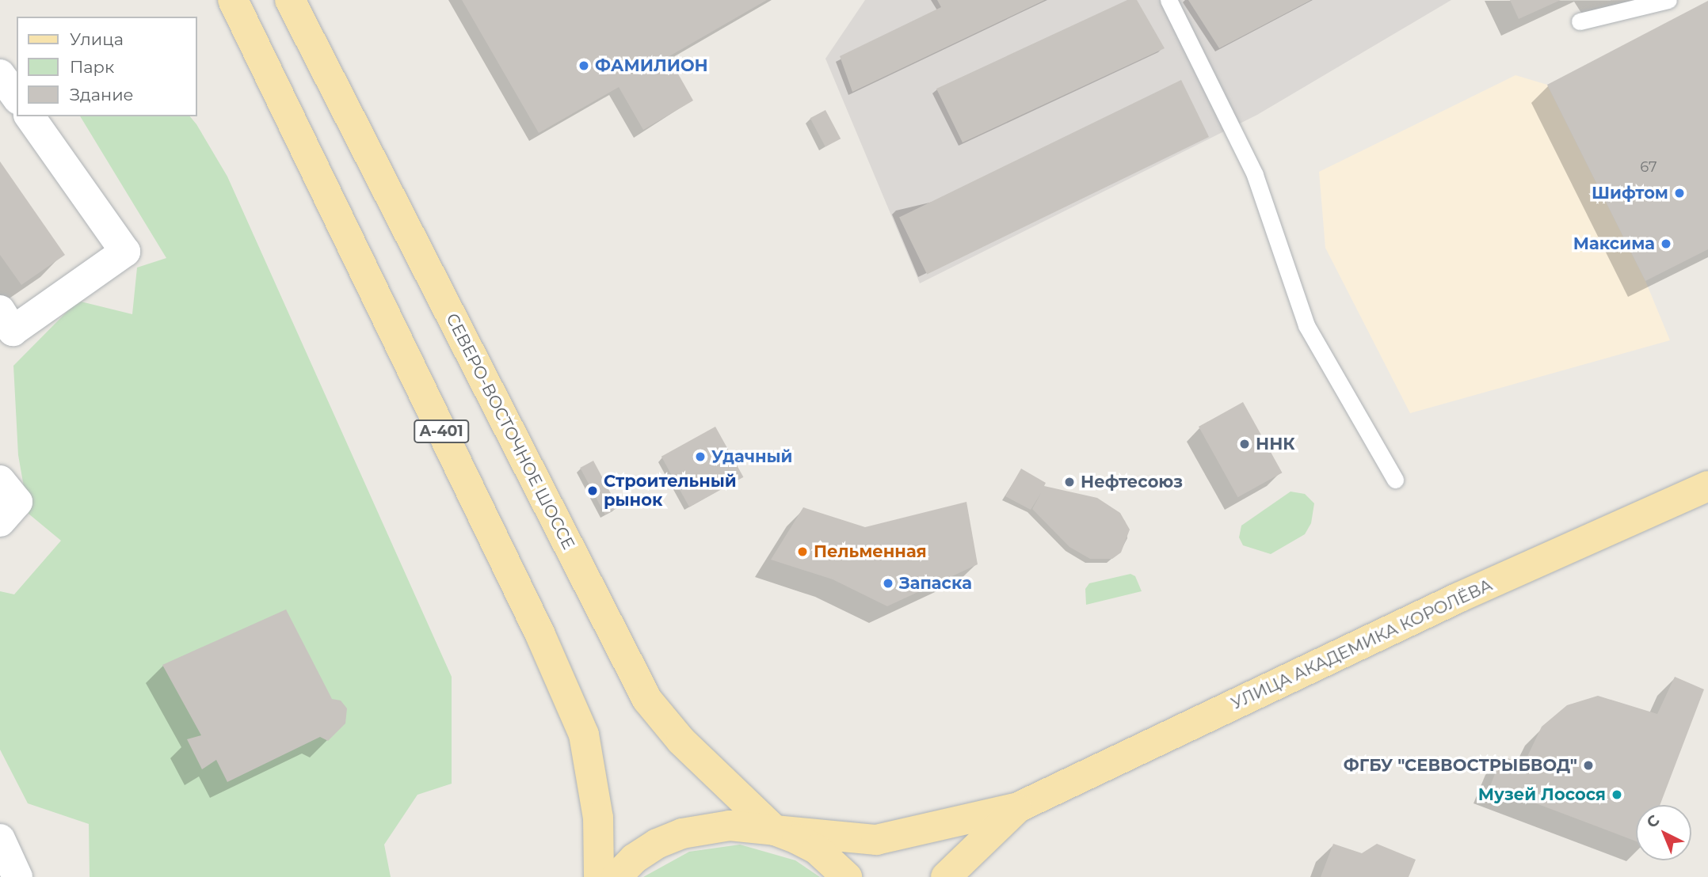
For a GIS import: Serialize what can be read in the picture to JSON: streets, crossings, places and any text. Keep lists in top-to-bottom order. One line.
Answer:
{"streets":{"main road":["А-401","СЕВЕРО-ВОСТОЧНОЕ ШОССЕ","УЛИЦА АКАДЕМИКА КОРОЛЁВА"]},"crossings":[["СЕВЕРО-ВОСТОЧНОЕ ШОССЕ","УЛИЦА АКАДЕМИКА КОРОЛЁВА"]],"places":["ФАМИЛИОН","Шифтом","Максима","ННК","Удачный","Нефтесоюз","Строительный рынок","Пельменная","Запаска","ФГБУ \"СЕВВОСТРЫБВОД\"","Музей Лосося"],"house_numbers":["67"],"legend":["Улица","Парк","Здание"],"north":"top left"}
